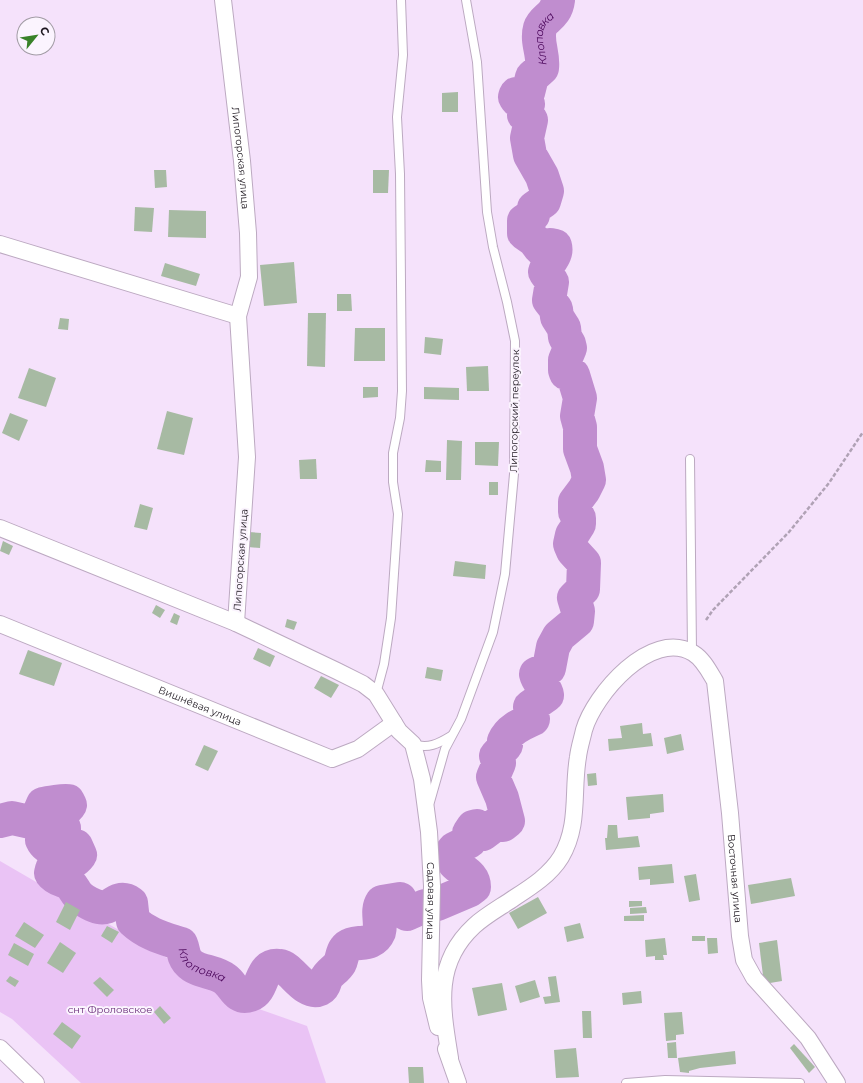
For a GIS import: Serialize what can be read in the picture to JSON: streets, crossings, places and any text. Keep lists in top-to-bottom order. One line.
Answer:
{"streets":{"street":["Липогорская улица","Вишнёвая улица","Восточная улица","Садовая улица"],"lane":["Липогорский переулок"]},"crossings":[["Липогорский переулок","Садовая улица"]],"water":["Клоповка"],"parks":["снт Фроловское"],"north":"top right"}
